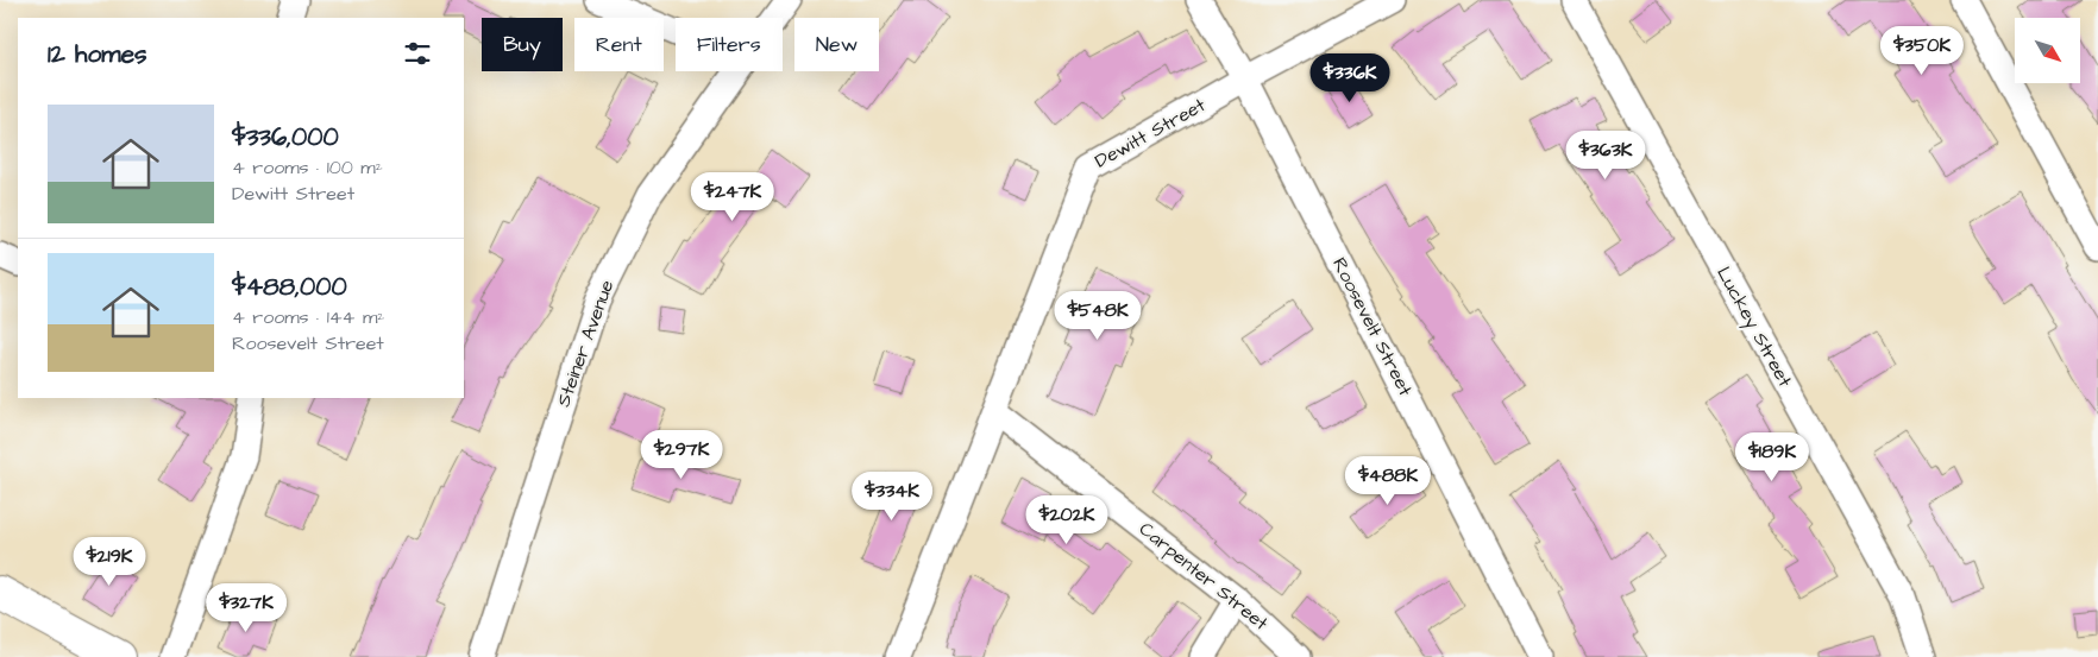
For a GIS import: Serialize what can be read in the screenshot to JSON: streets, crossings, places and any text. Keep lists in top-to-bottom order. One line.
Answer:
{"streets":{"street":["Dewitt Street","Roosevelt Street","Luckey Street","Steiner Avenue","Carpenter Street"]},"crossings":[["Dewitt Street","Roosevelt Street"],["Dewitt Street","Carpenter Street"]],"north":"bottom right","page":{"chip":["Buy","Rent","Filters","New"],"heading":"12 homes","price":["$350K","$336K","$363K","$247K","$548K","$297K","$189K","$488K","$334K","$202K","$219K","$327K"],"list":[{"name":"$336,000","note":"4 rooms · 100 m² · Dewitt Street"},{"name":"$488,000","note":"4 rooms · 144 m² · Roosevelt Street"}]}}
